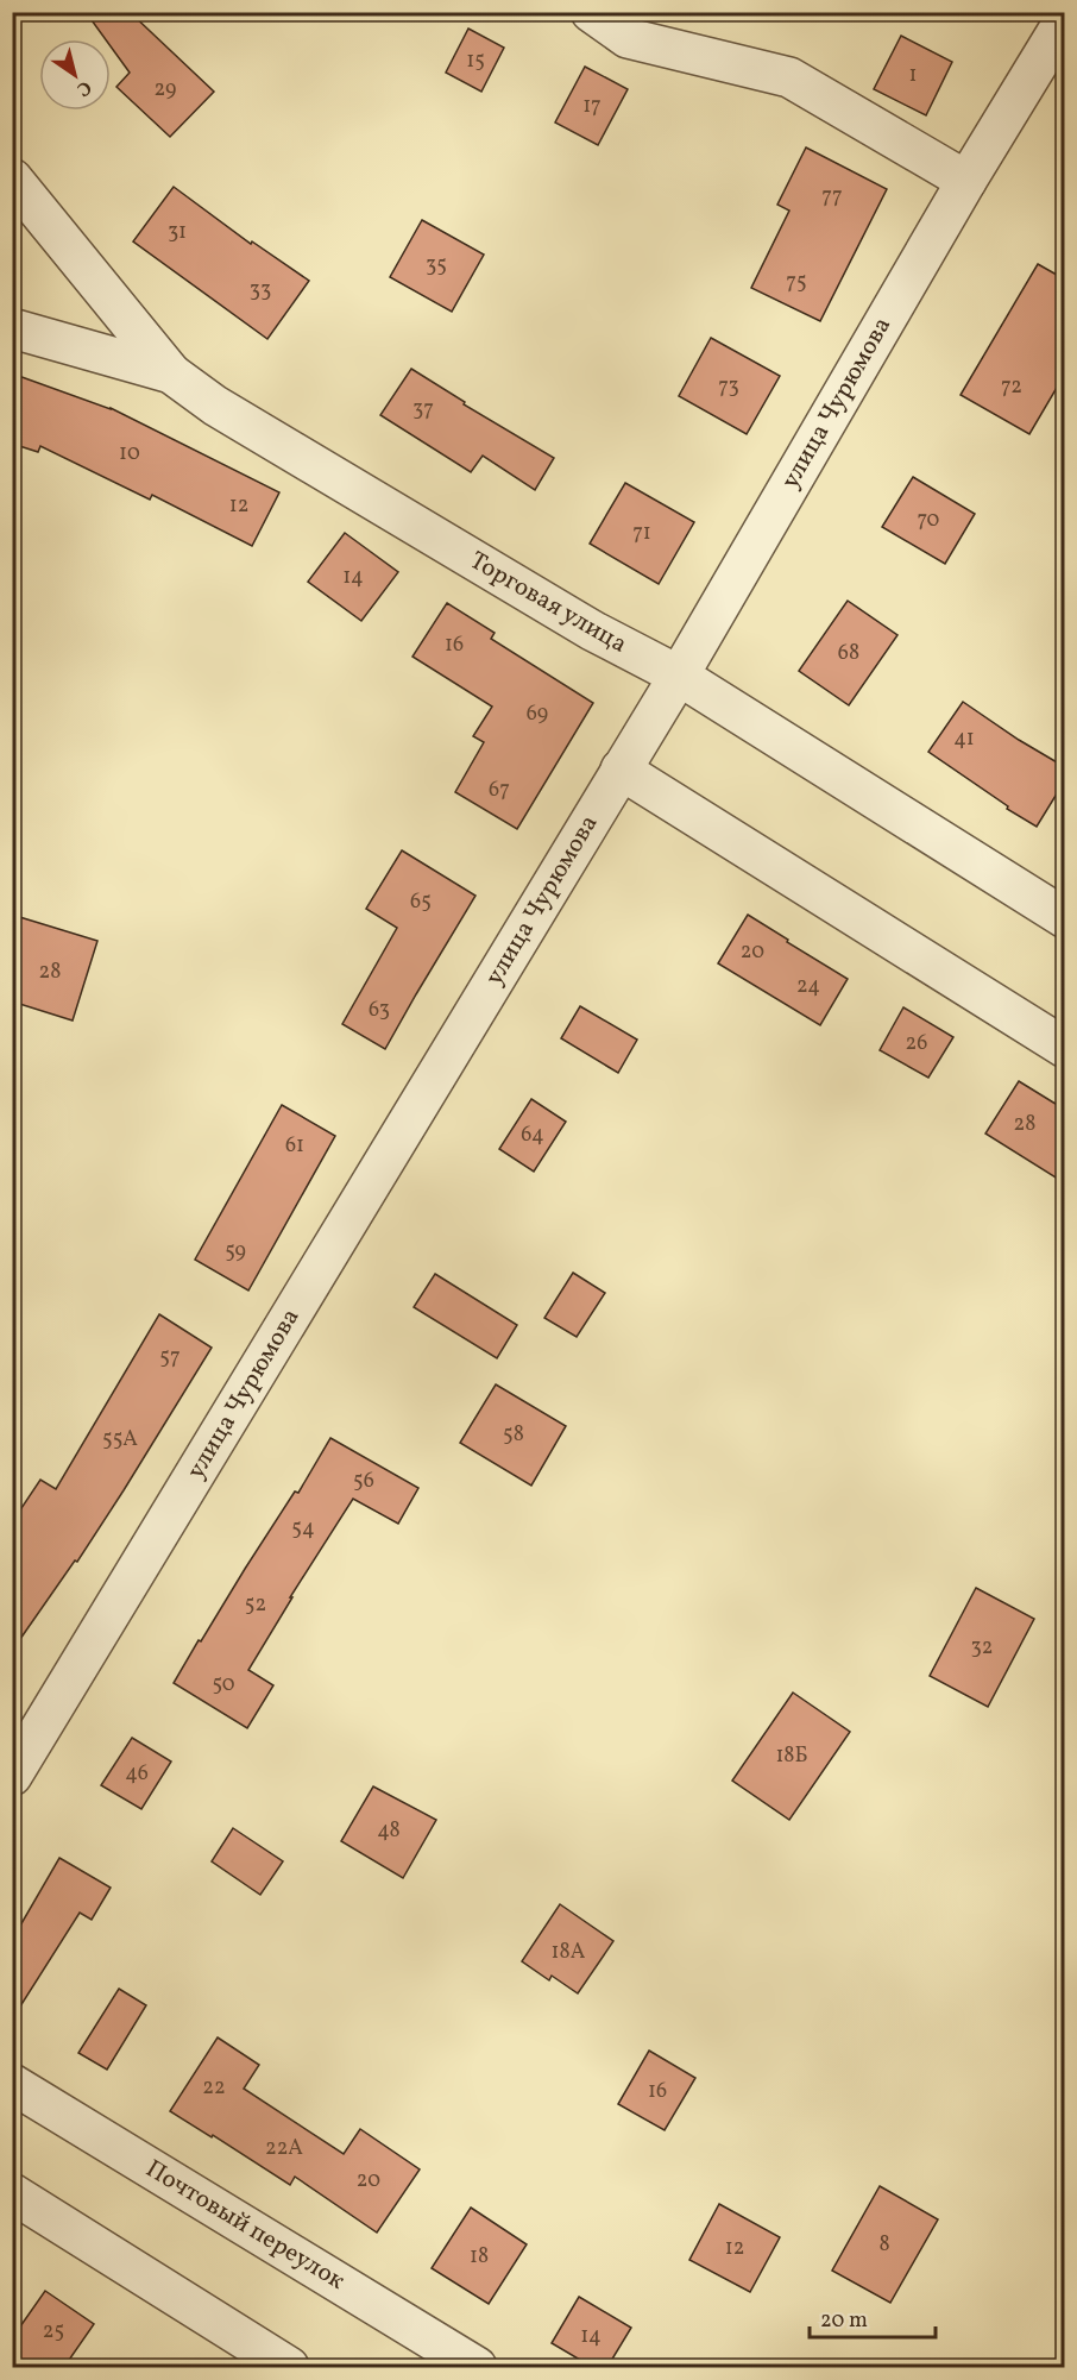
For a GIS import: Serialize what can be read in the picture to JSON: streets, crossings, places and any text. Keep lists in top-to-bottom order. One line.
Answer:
{"streets":{"street":["улица Чурюмова","Торговая улица","Почтовый переулок"]},"crossings":[["улица Чурюмова","Торговая улица"]],"house_numbers":["15","1","29","17","77","31","35","75","33","73","72","37","10","12","70","71","14","16","68","69","41","67","65","20","28","24","63","26","28","64","61","59","57","58","55А","56","54","52","32","50","18Б","46","48","18А","22","16","22А","20","8","12","18","25","14"],"scale_bar":"20 m","north":"bottom right"}
